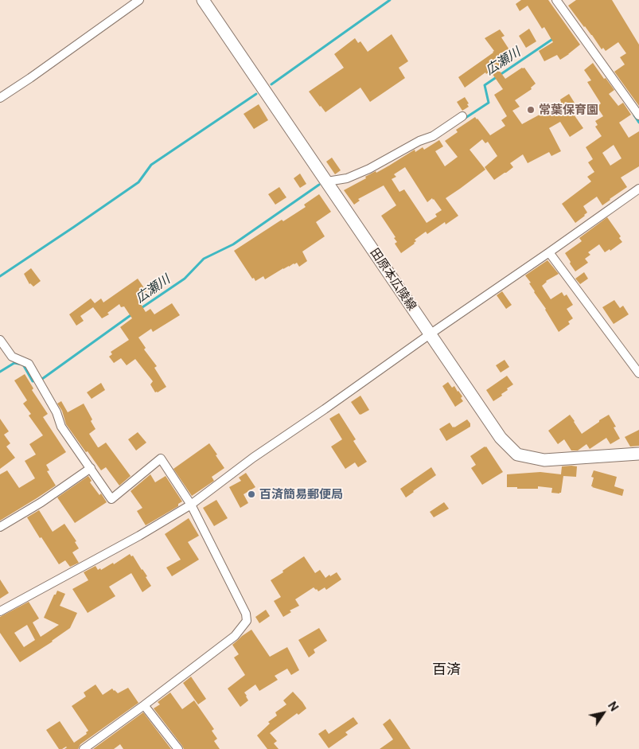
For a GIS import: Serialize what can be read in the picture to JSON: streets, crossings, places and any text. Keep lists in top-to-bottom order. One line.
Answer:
{"streets":{"main road":["田原本広陵線"]},"districts":["百済"],"water":["広瀬川"],"places":["常葉保育園","百済簡易郵便局"],"north":"top right"}
